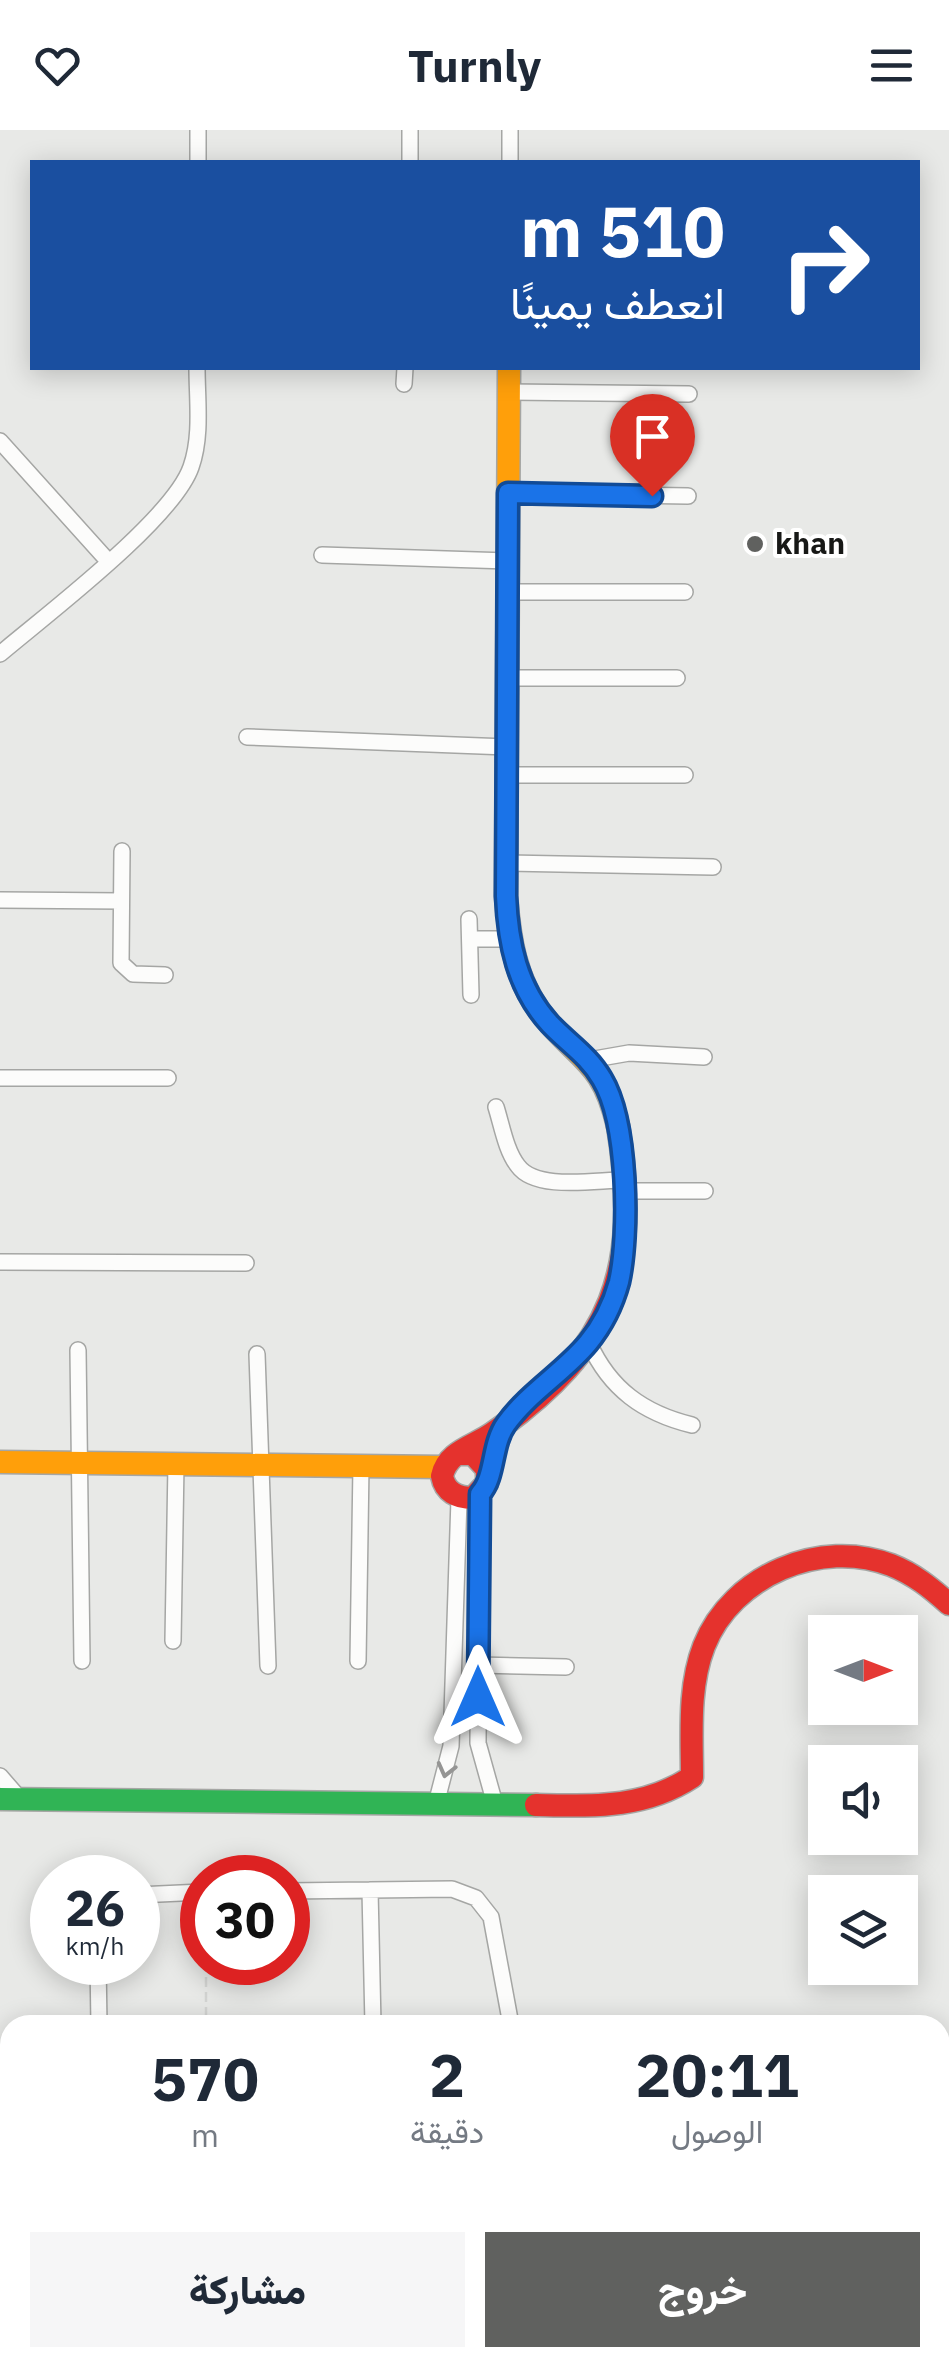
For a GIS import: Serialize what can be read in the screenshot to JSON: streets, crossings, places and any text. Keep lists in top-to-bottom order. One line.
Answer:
{"places":["khan"],"north":"right","page":{"header":"Turnly","turn":["510 m","انعطف يمينًا"],"speed":"26 km/h","limit":"30","eta":["20:11","الوصول","2","دقيقة","570","m"],"buttons":["خروج","مشاركة"]}}
